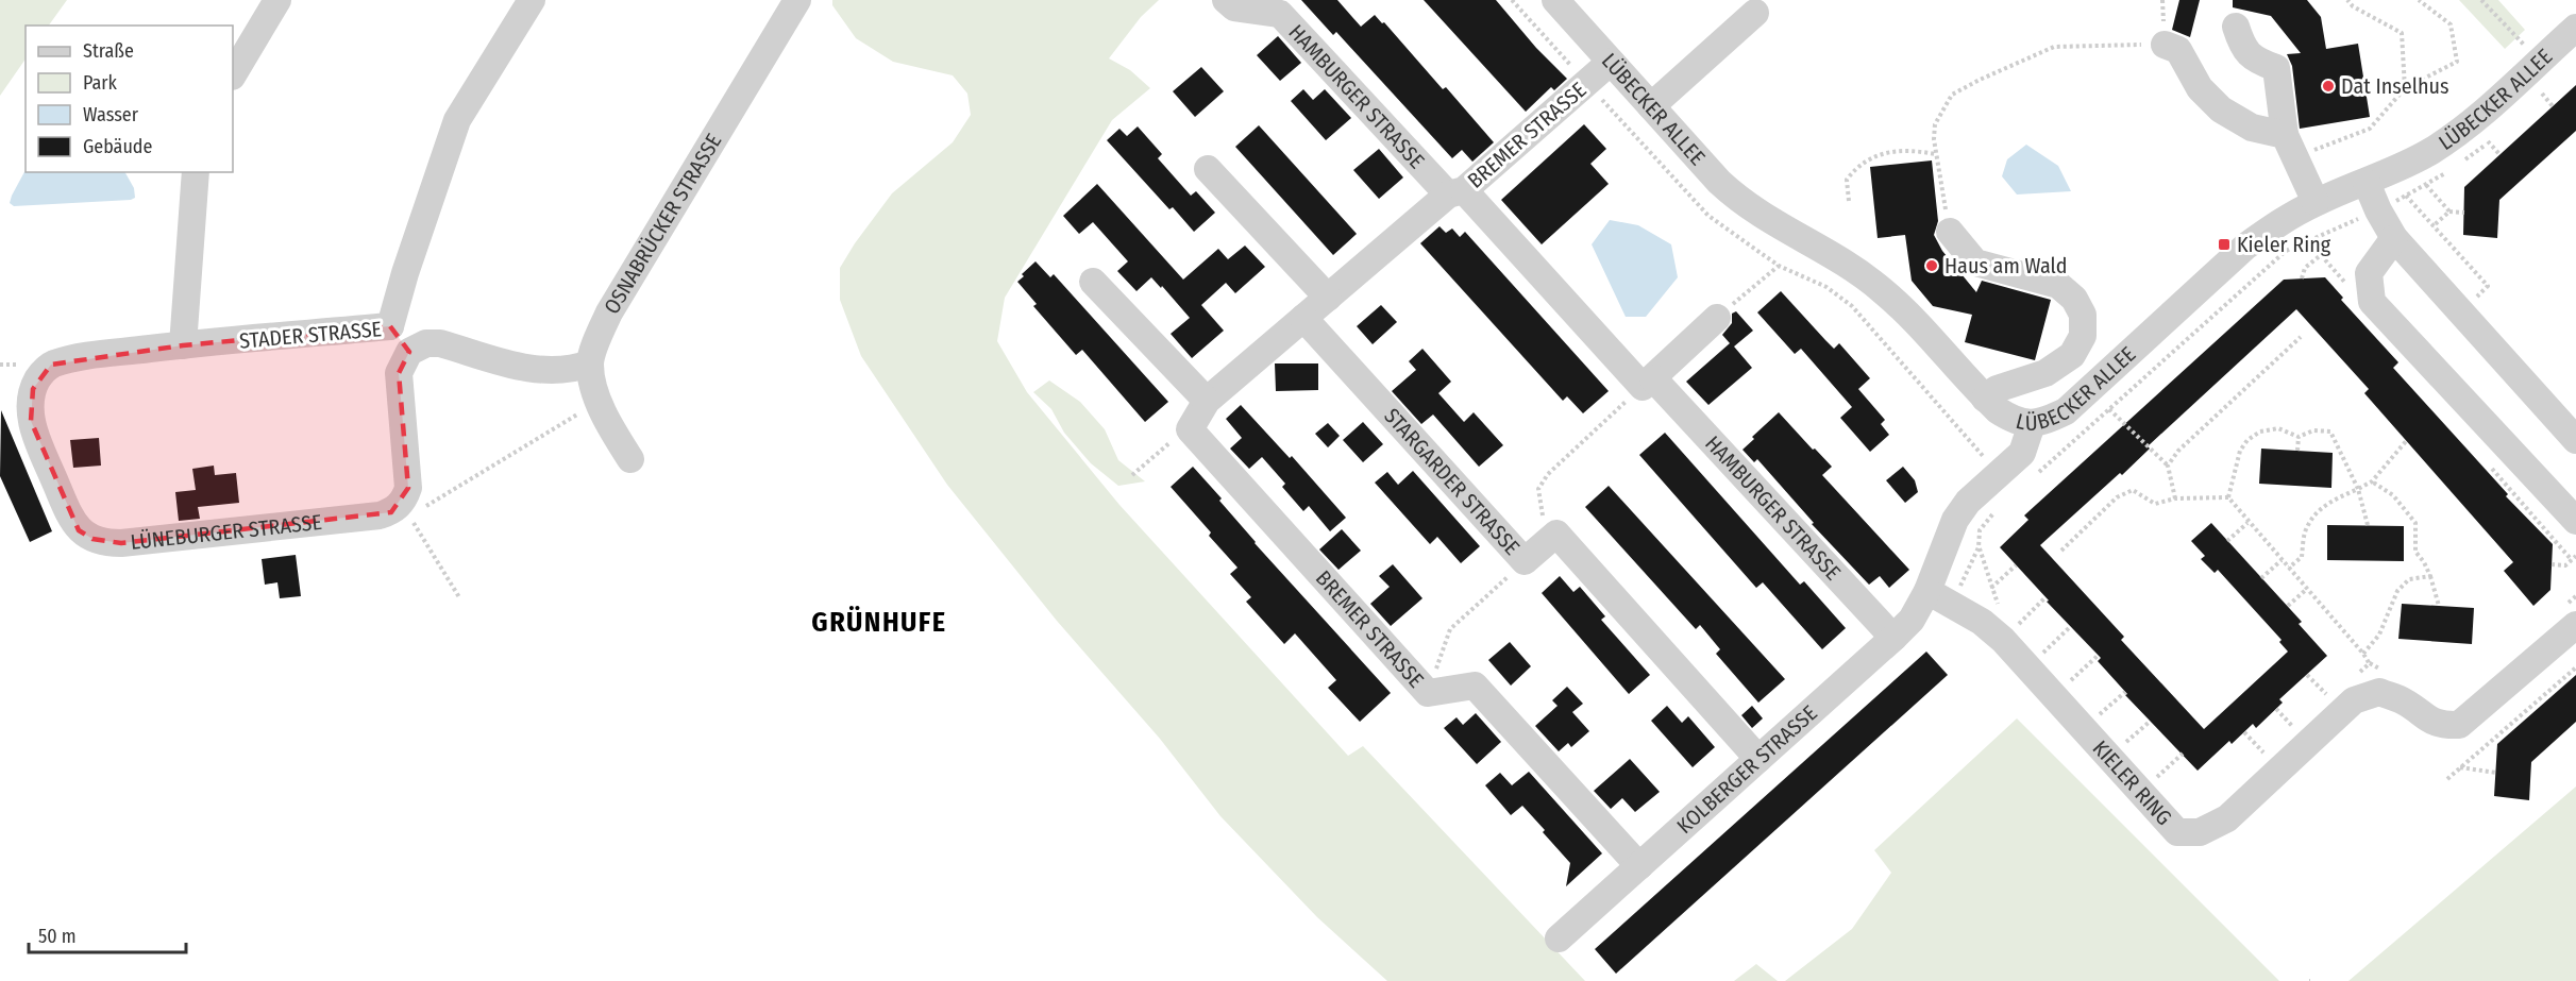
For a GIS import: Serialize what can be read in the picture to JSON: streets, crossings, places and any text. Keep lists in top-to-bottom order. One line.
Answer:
{"streets":{"street":["HAMBURGER STRASSE","LÜBECKER ALLEE","BREMER STRASSE","OSNABRÜCKER STRASSE","STADER STRASSE","STARGARDER STRASSE","LÜNEBURGER STRASSE","KOLBERGER STRASSE","KIELER RING"]},"crossings":[["HAMBURGER STRASSE","BREMER STRASSE"],["HAMBURGER STRASSE","KOLBERGER STRASSE"],["LÜBECKER ALLEE","BREMER STRASSE"],["BREMER STRASSE","STARGARDER STRASSE"],["BREMER STRASSE","KOLBERGER STRASSE"],["OSNABRÜCKER STRASSE","STADER STRASSE"],["STADER STRASSE","LÜNEBURGER STRASSE"],["KOLBERGER STRASSE","KIELER RING"]],"districts":["GRÜNHUFE"],"places":{"other":["Dat Inselhus","Haus am Wald"],"transit":["Kieler Ring"]},"legend":["Straße","Park","Wasser","Gebäude"],"scale_bar":"50 m"}
